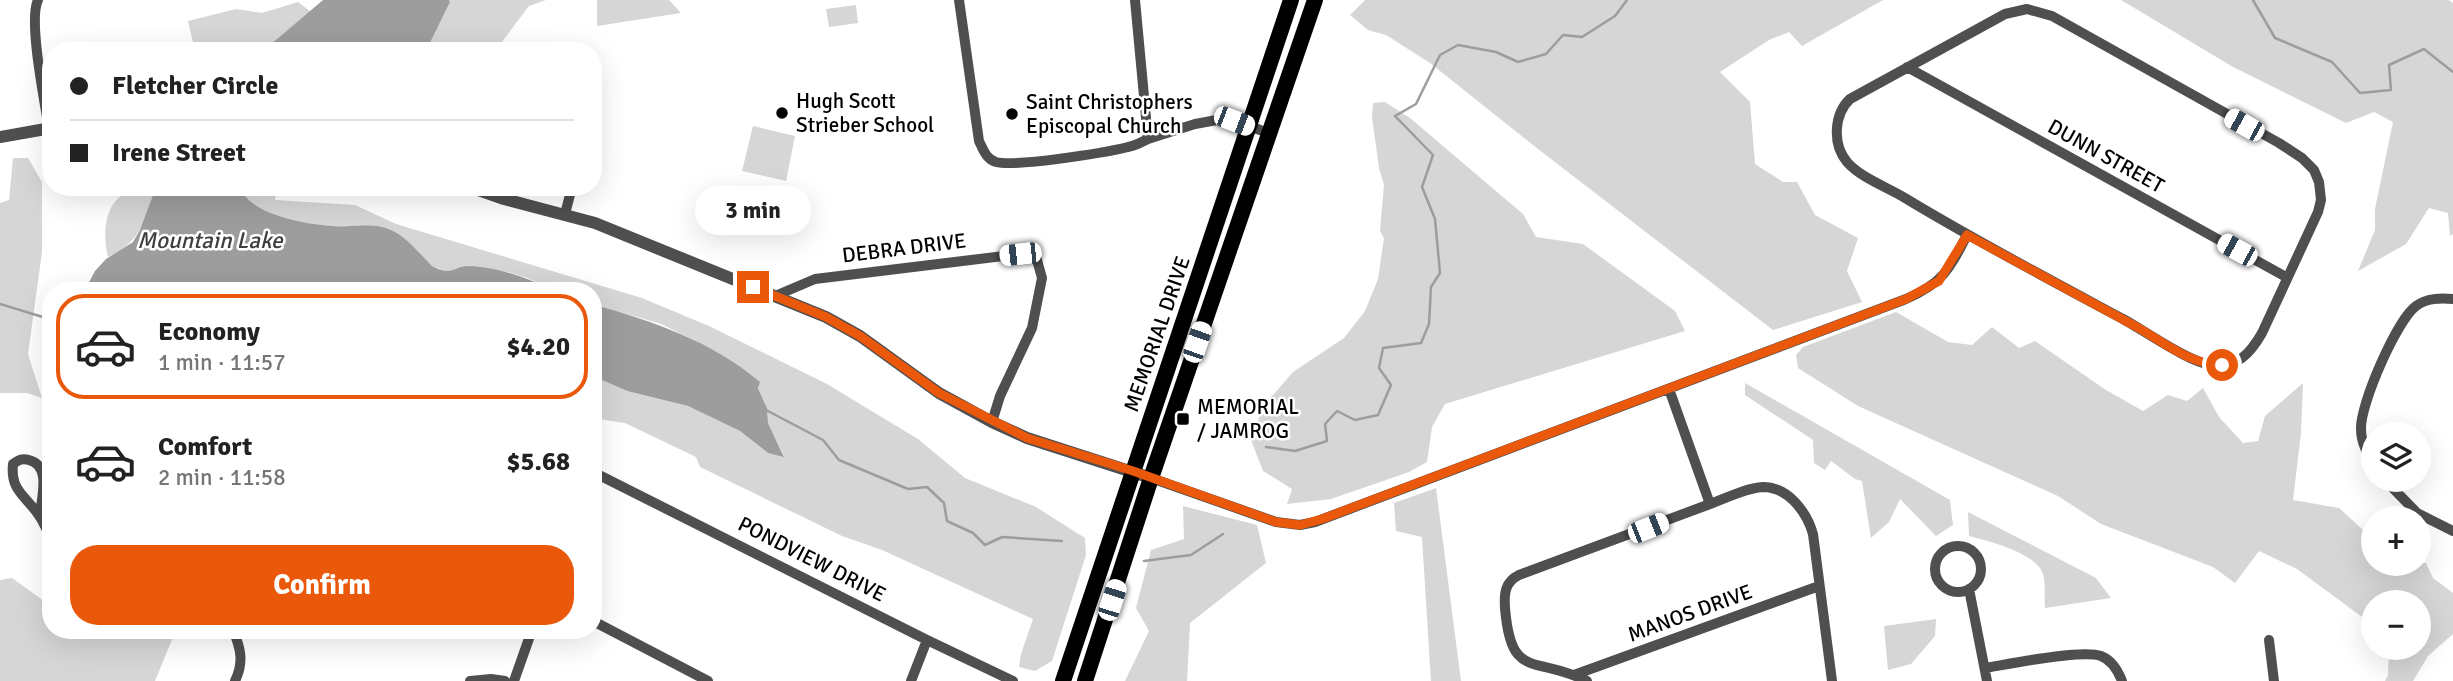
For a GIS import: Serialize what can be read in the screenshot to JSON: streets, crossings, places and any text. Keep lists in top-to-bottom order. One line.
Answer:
{"streets":{"main road":["MEMORIAL DRIVE"],"street":["DUNN STREET","DEBRA DRIVE","PONDVIEW DRIVE","MANOS DRIVE"]},"water":["Mountain Lake"],"places":{"other":["Hugh Scott Strieber School","Saint Christophers Episcopal Church"],"transit":["MEMORIAL / JAMROG"]},"page":{"banner":["Fletcher Circle","Irene Street"],"bubble":"3 min","list":[{"name":"Economy","note":"1 min · 11:57","value":"$4.20"},{"name":"Comfort","note":"2 min · 11:58","value":"$5.68"}],"map_buttons":["+","−"],"buttons":"Confirm"}}
